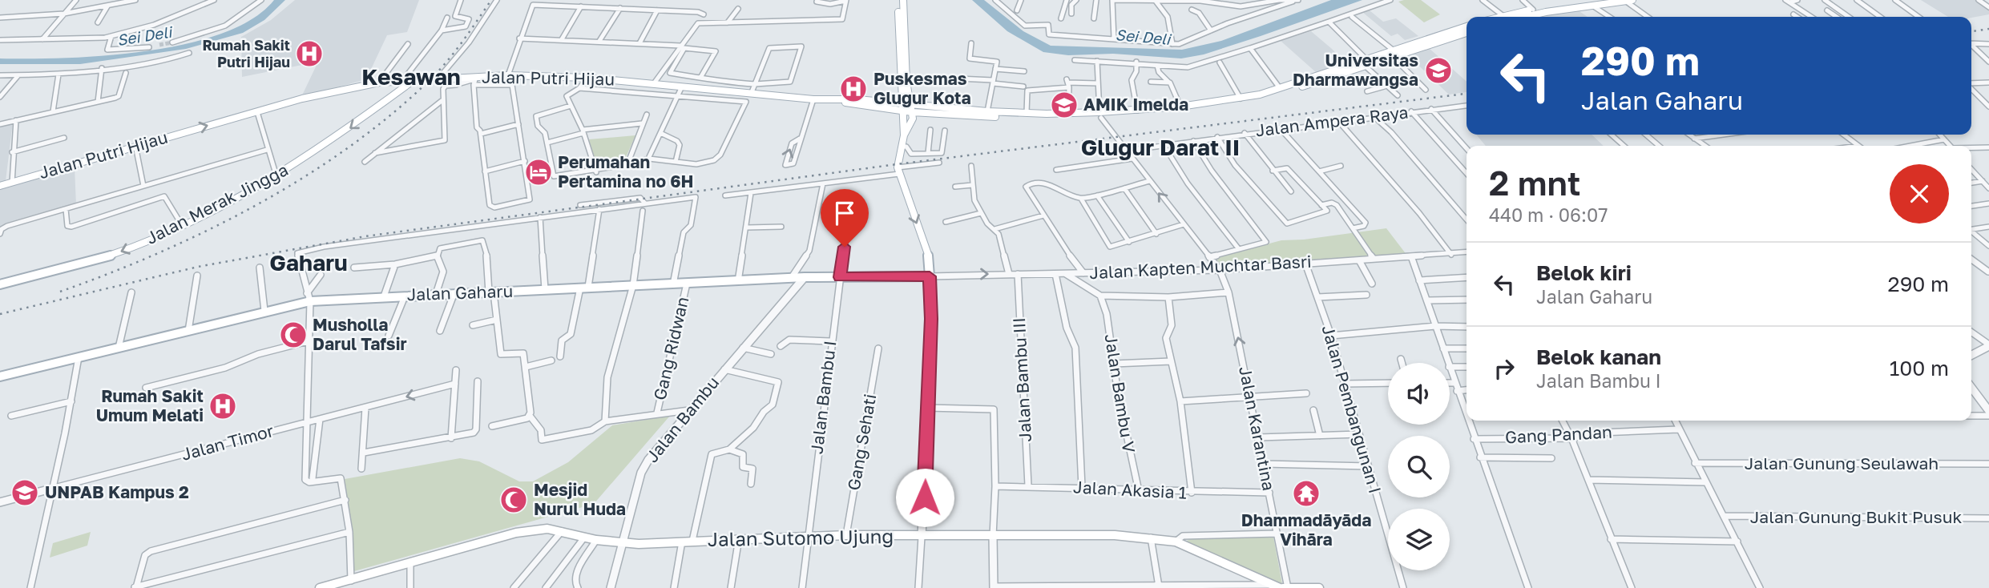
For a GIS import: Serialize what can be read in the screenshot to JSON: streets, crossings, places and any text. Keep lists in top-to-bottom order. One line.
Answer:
{"streets":{"main road":["Jalan Putri Hijau","Jalan Merak Jingga","Jalan Gaharu","Jalan Sutomo Ujung"],"street":["Jalan Ampera Raya","Jalan Kapten Muchtar Basri","Gang Ridwan","Jalan Bambu III","Jalan Bambu V","Jalan Bambu I","Jalan Pembangunan I","Jalan Bambu","Jalan Karantina","Gang Pandan","Gang Sehati","Jalan Timor","Jalan Gunung Seulawah","Jalan Akasia 1","Jalan Gunung Bukit Pusuk"]},"crossings":[["Jalan Putri Hijau","Jalan Merak Jingga"],["Jalan Ampera Raya","Jalan Karantina"],["Jalan Kapten Muchtar Basri","Jalan Gaharu"],["Jalan Kapten Muchtar Basri","Jalan Bambu III"],["Jalan Kapten Muchtar Basri","Jalan Pembangunan I"],["Jalan Kapten Muchtar Basri","Jalan Karantina"],["Jalan Gaharu","Gang Ridwan"],["Jalan Gaharu","Jalan Bambu I"],["Jalan Gaharu","Jalan Bambu"],["Jalan Bambu III","Jalan Akasia 1"],["Jalan Bambu V","Jalan Akasia 1"],["Jalan Bambu I","Jalan Sutomo Ujung"],["Jalan Bambu","Jalan Sutomo Ujung"],["Jalan Karantina","Jalan Akasia 1"],["Gang Sehati","Jalan Sutomo Ujung"]],"one_way":["Jalan Merak Jingga"],"districts":["Kesawan","Glugur Darat II","Gaharu"],"water":["Sei Deli"],"places":{"hospital":["Rumah Sakit Putri Hijau","Puskesmas Glugur Kota","Rumah Sakit Umum Melati"],"school or university":["Universitas Dharmawangsa","AMIK Imelda","UNPAB Kampus 2"],"hotel":["Perumahan Pertamina no 6H"],"mosque":["Musholla Darul Tafsir","Mesjid Nurul Huda"],"temple":["Dhammadāyāda Vihāra"]},"page":{"turn":["290 m","Jalan Gaharu"],"heading":["2 mnt","440 m · 06:07"],"list":[{"name":"Belok kiri","note":"Jalan Gaharu","value":"290 m"},{"name":"Belok kanan","note":"Jalan Bambu I","value":"100 m"}]}}
